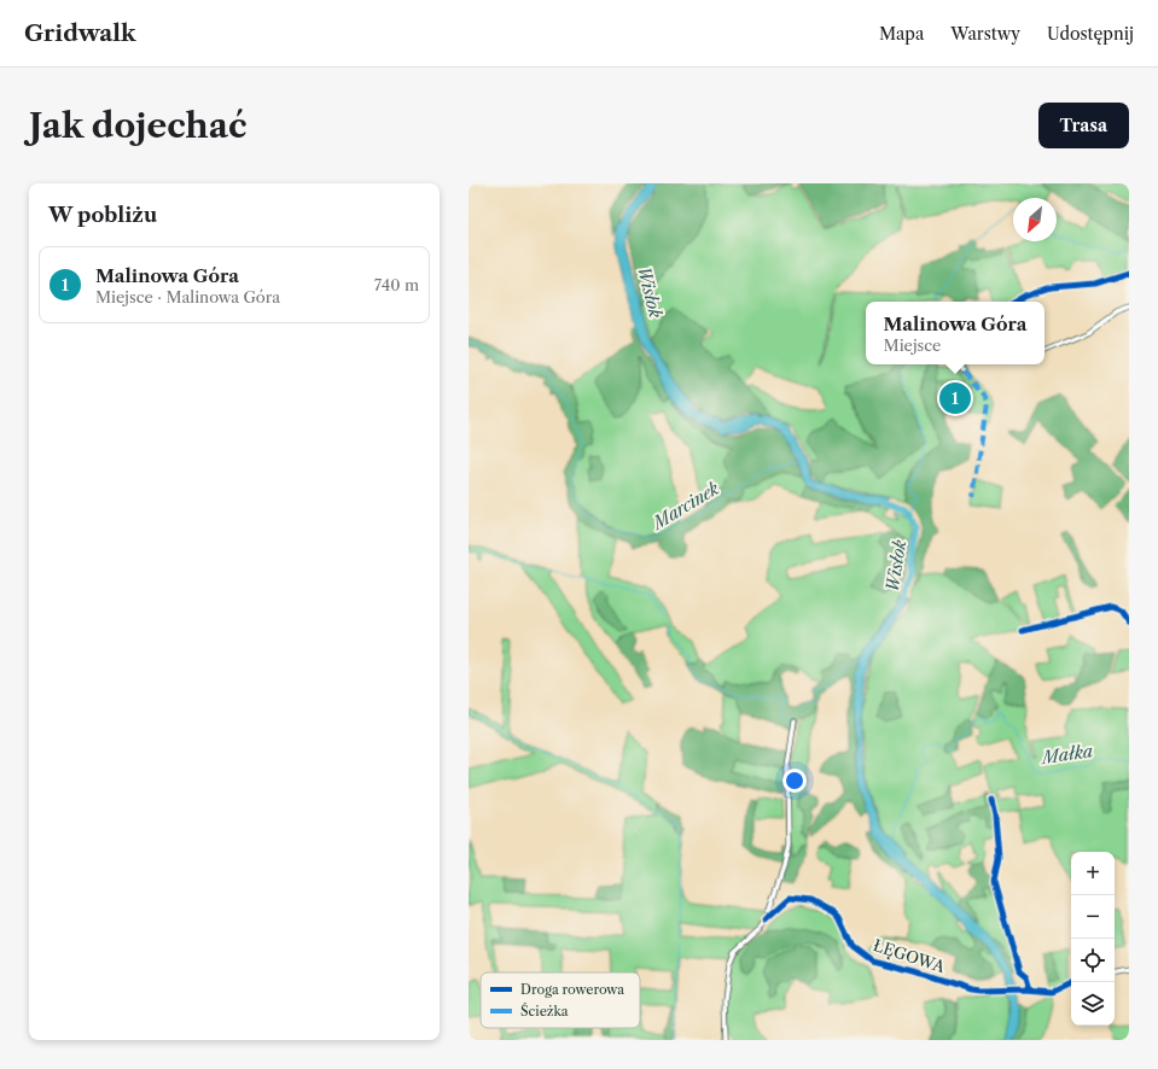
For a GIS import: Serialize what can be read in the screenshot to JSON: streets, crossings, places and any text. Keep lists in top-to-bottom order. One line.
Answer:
{"streets":{"street":["ŁĘGOWA"]},"water":["Wisłok","Marcinek","Małka"],"legend":["Droga rowerowa","Ścieżka"],"north":"bottom left","page":{"header":"Gridwalk","nav":["Mapa","Warstwy","Udostępnij"],"buttons":"Trasa","title":"Jak dojechać","heading":"W pobliżu","list":[{"mark":"1","name":"Malinowa Góra","note":"Miejsce · Malinowa Góra","value":"740 m"}],"popup":["Malinowa Góra","Miejsce"],"pins":"1","map_buttons":["+","−"]}}
